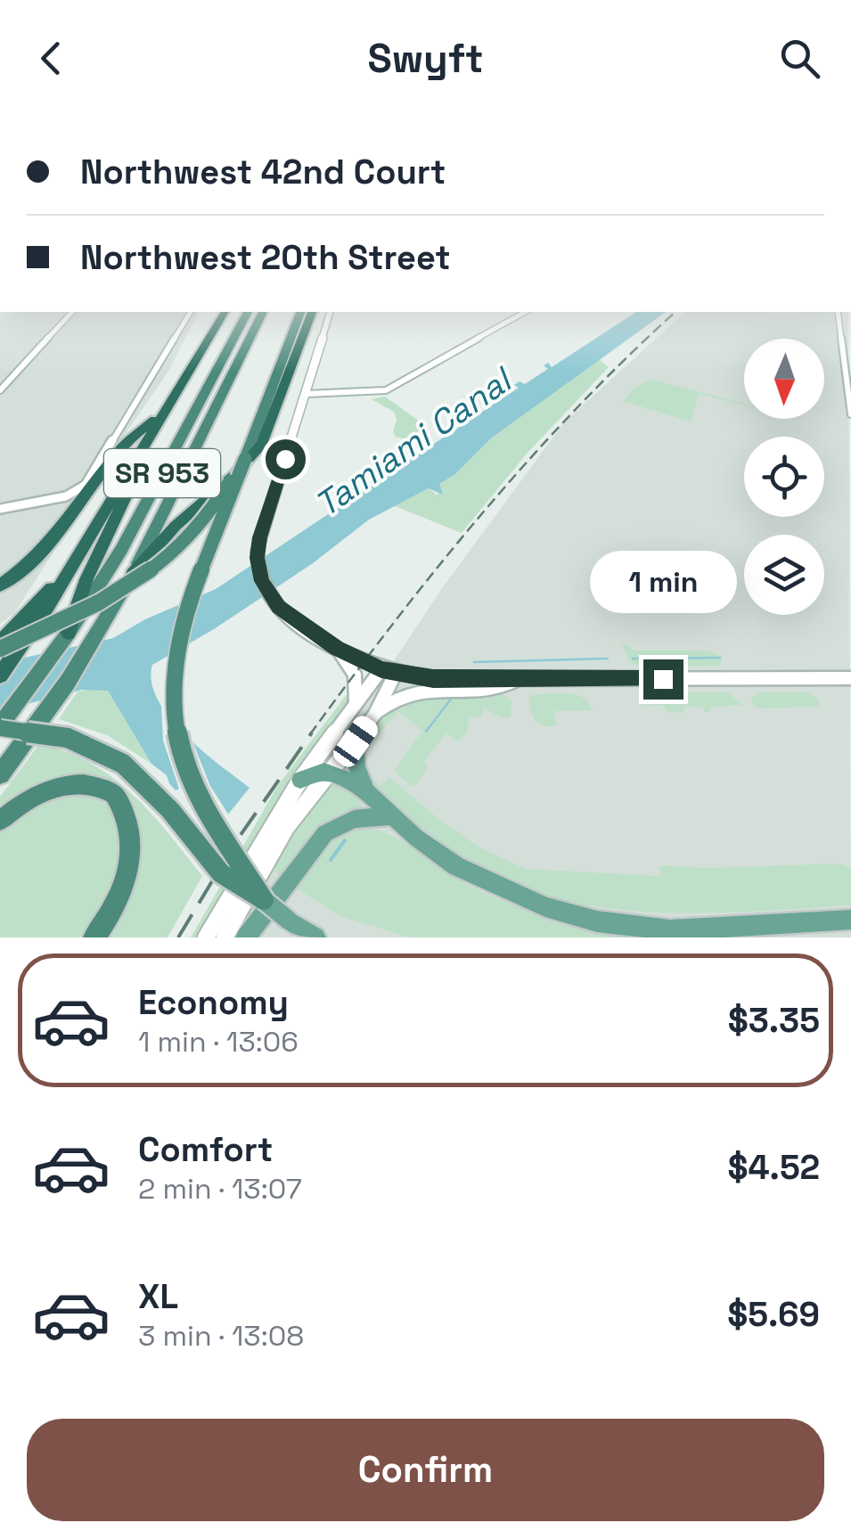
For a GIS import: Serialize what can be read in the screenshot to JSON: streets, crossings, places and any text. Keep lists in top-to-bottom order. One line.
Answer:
{"streets":{"highway":["SR 953"]},"water":["Tamiami Canal"],"north":"bottom","page":{"header":"Swyft","banner":["Northwest 42nd Court","Northwest 20th Street"],"bubble":"1 min","list":[{"name":"Economy","note":"1 min · 13:06","value":"$3.35"},{"name":"Comfort","note":"2 min · 13:07","value":"$4.52"},{"name":"XL","note":"3 min · 13:08","value":"$5.69"}],"buttons":"Confirm"}}
